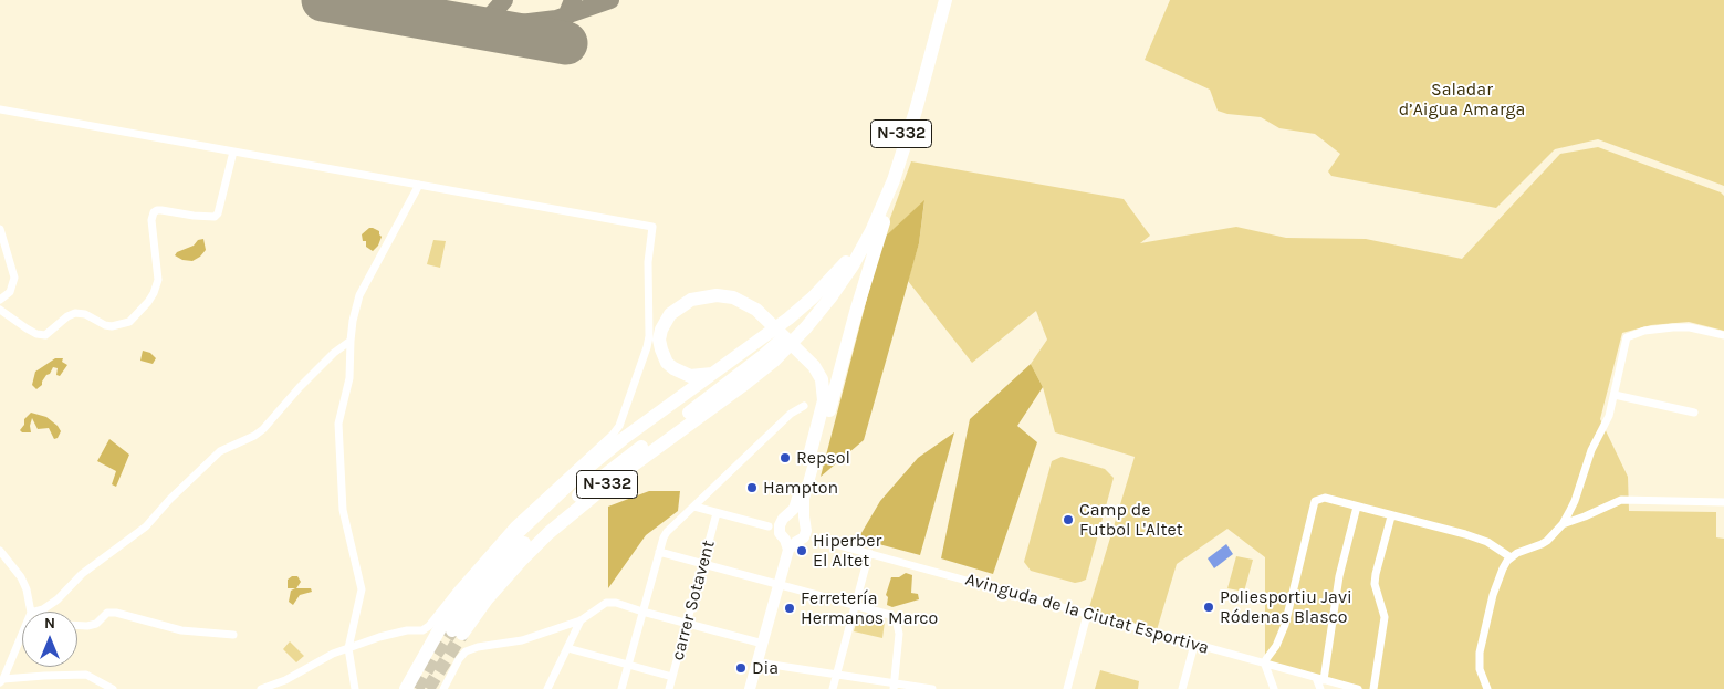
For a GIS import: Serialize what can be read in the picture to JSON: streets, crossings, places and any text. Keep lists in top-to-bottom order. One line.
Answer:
{"streets":{"highway":["N-332"],"street":["carrer Sotavent","Avinguda de la Ciutat Esportiva"]},"crossings":[["carrer Sotavent","Avinguda de la Ciutat Esportiva"]],"parks":["Saladar d’Aigua Amarga"],"places":["Repsol","Hampton","Camp de Futbol L'Altet","Hiperber El Altet","Poliesportiu Javi Ródenas Blasco","Ferretería Hermanos Marco","Dia"],"north":"top"}
